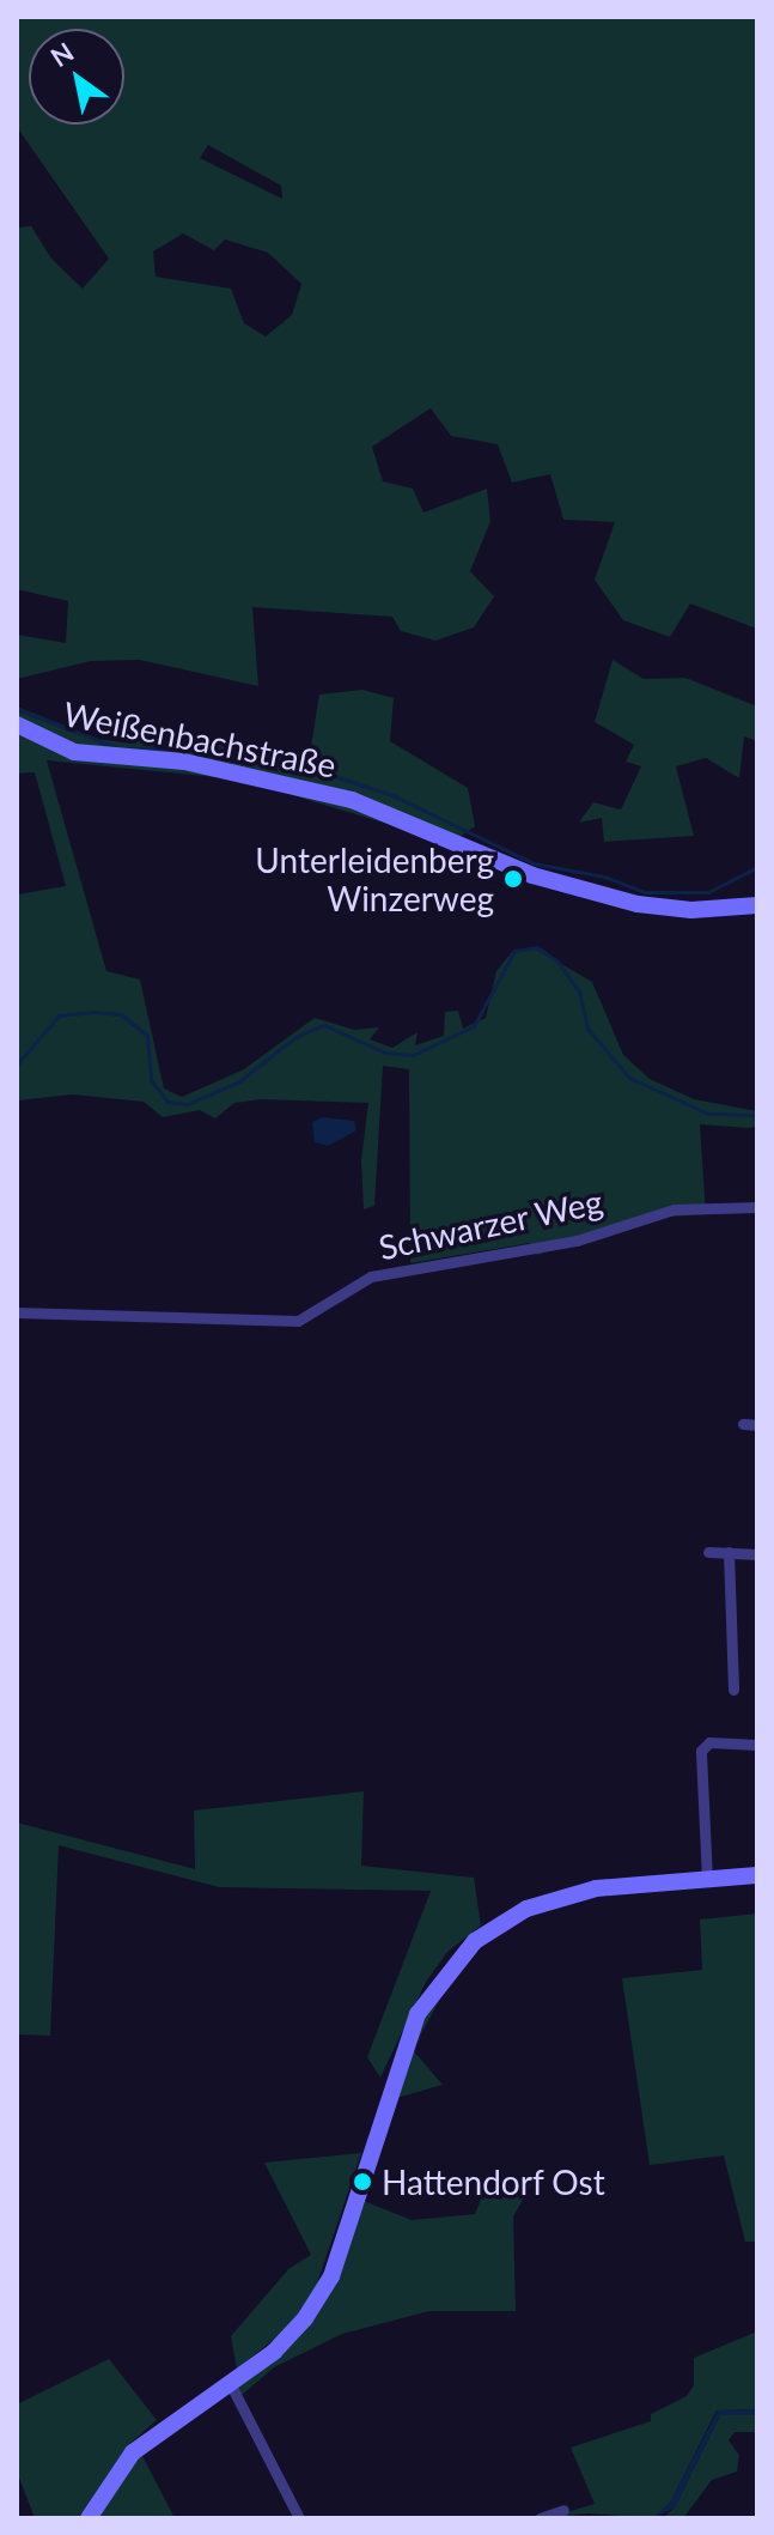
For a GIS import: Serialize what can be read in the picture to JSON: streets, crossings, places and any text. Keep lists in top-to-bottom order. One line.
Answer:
{"streets":{"main road":["Weißenbachstraße"],"street":["Schwarzer Weg"]},"places":["Unterleidenberg Winzerweg","Hattendorf Ost"],"north":"top left"}
